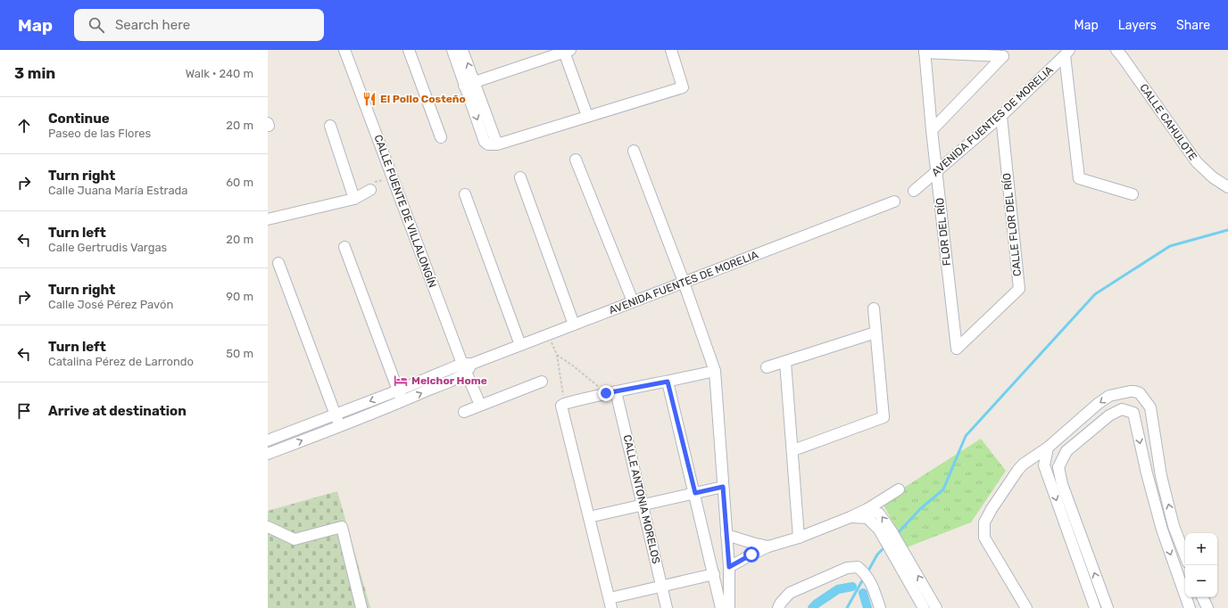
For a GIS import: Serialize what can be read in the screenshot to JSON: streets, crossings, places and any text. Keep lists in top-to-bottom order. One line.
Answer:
{"streets":{"street":["AVENIDA FUENTES DE MORELIA","CALLE CAHULOTE","CALLE FUENTE DE VILLALONGÍN","CALLE FLOR DEL RÍO","FLOR DEL RÍO","CALLE ANTONIA MORELOS"]},"crossings":[["AVENIDA FUENTES DE MORELIA","CALLE FUENTE DE VILLALONGÍN"],["AVENIDA FUENTES DE MORELIA","CALLE FLOR DEL RÍO"],["AVENIDA FUENTES DE MORELIA","FLOR DEL RÍO"],["CALLE FLOR DEL RÍO","FLOR DEL RÍO"]],"places":{"restaurant":["El Pollo Costeño"],"hotel":["Melchor Home"]},"page":{"header":"Map","search":"Search here","nav":["Map","Layers","Share"],"heading":["3 min","Walk · 240 m"],"list":[["Continue","Paseo de las Flores","20 m"],["Turn right","Calle Juana María Estrada","60 m"],["Turn left","Calle Gertrudis Vargas","20 m"],["Turn right","Calle José Pérez Pavón","90 m"],["Turn left","Catalina Pérez de Larrondo","50 m"],"Arrive at destination"],"map_buttons":["+","−"]}}
